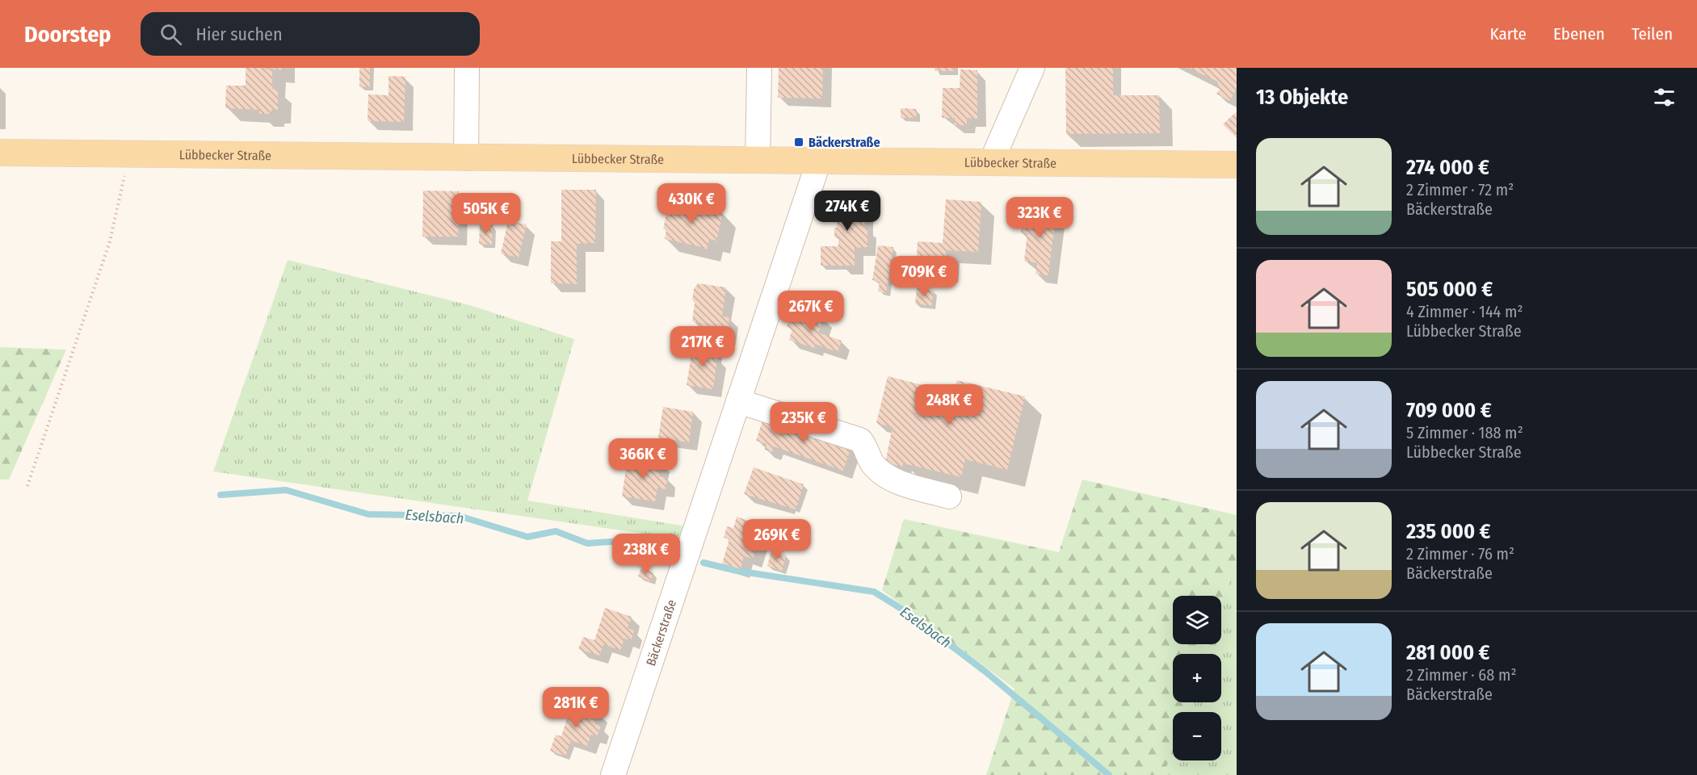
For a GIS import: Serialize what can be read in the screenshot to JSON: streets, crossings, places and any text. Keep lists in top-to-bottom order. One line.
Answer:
{"streets":{"main road":["Lübbecker Straße"],"street":["Bäckerstraße"]},"crossings":[["Lübbecker Straße","Bäckerstraße"]],"water":["Eselsbach"],"places":{"transit":["Bäckerstraße"]},"page":{"header":"Doorstep","search":"Hier suchen","nav":["Karte","Ebenen","Teilen"],"heading":"13 Objekte","list":[{"name":"274 000 €","note":"2 Zimmer · 72 m² · Bäckerstraße"},{"name":"505 000 €","note":"4 Zimmer · 144 m² · Lübbecker Straße"},{"name":"709 000 €","note":"5 Zimmer · 188 m² · Lübbecker Straße"},{"name":"235 000 €","note":"2 Zimmer · 76 m² · Bäckerstraße"},{"name":"281 000 €","note":"2 Zimmer · 68 m² · Bäckerstraße"}],"price":["430K €","274K €","505K €","323K €","709K €","267K €","217K €","248K €","235K €","366K €","269K €","238K €","281K €"],"map_buttons":["+","−"]}}
